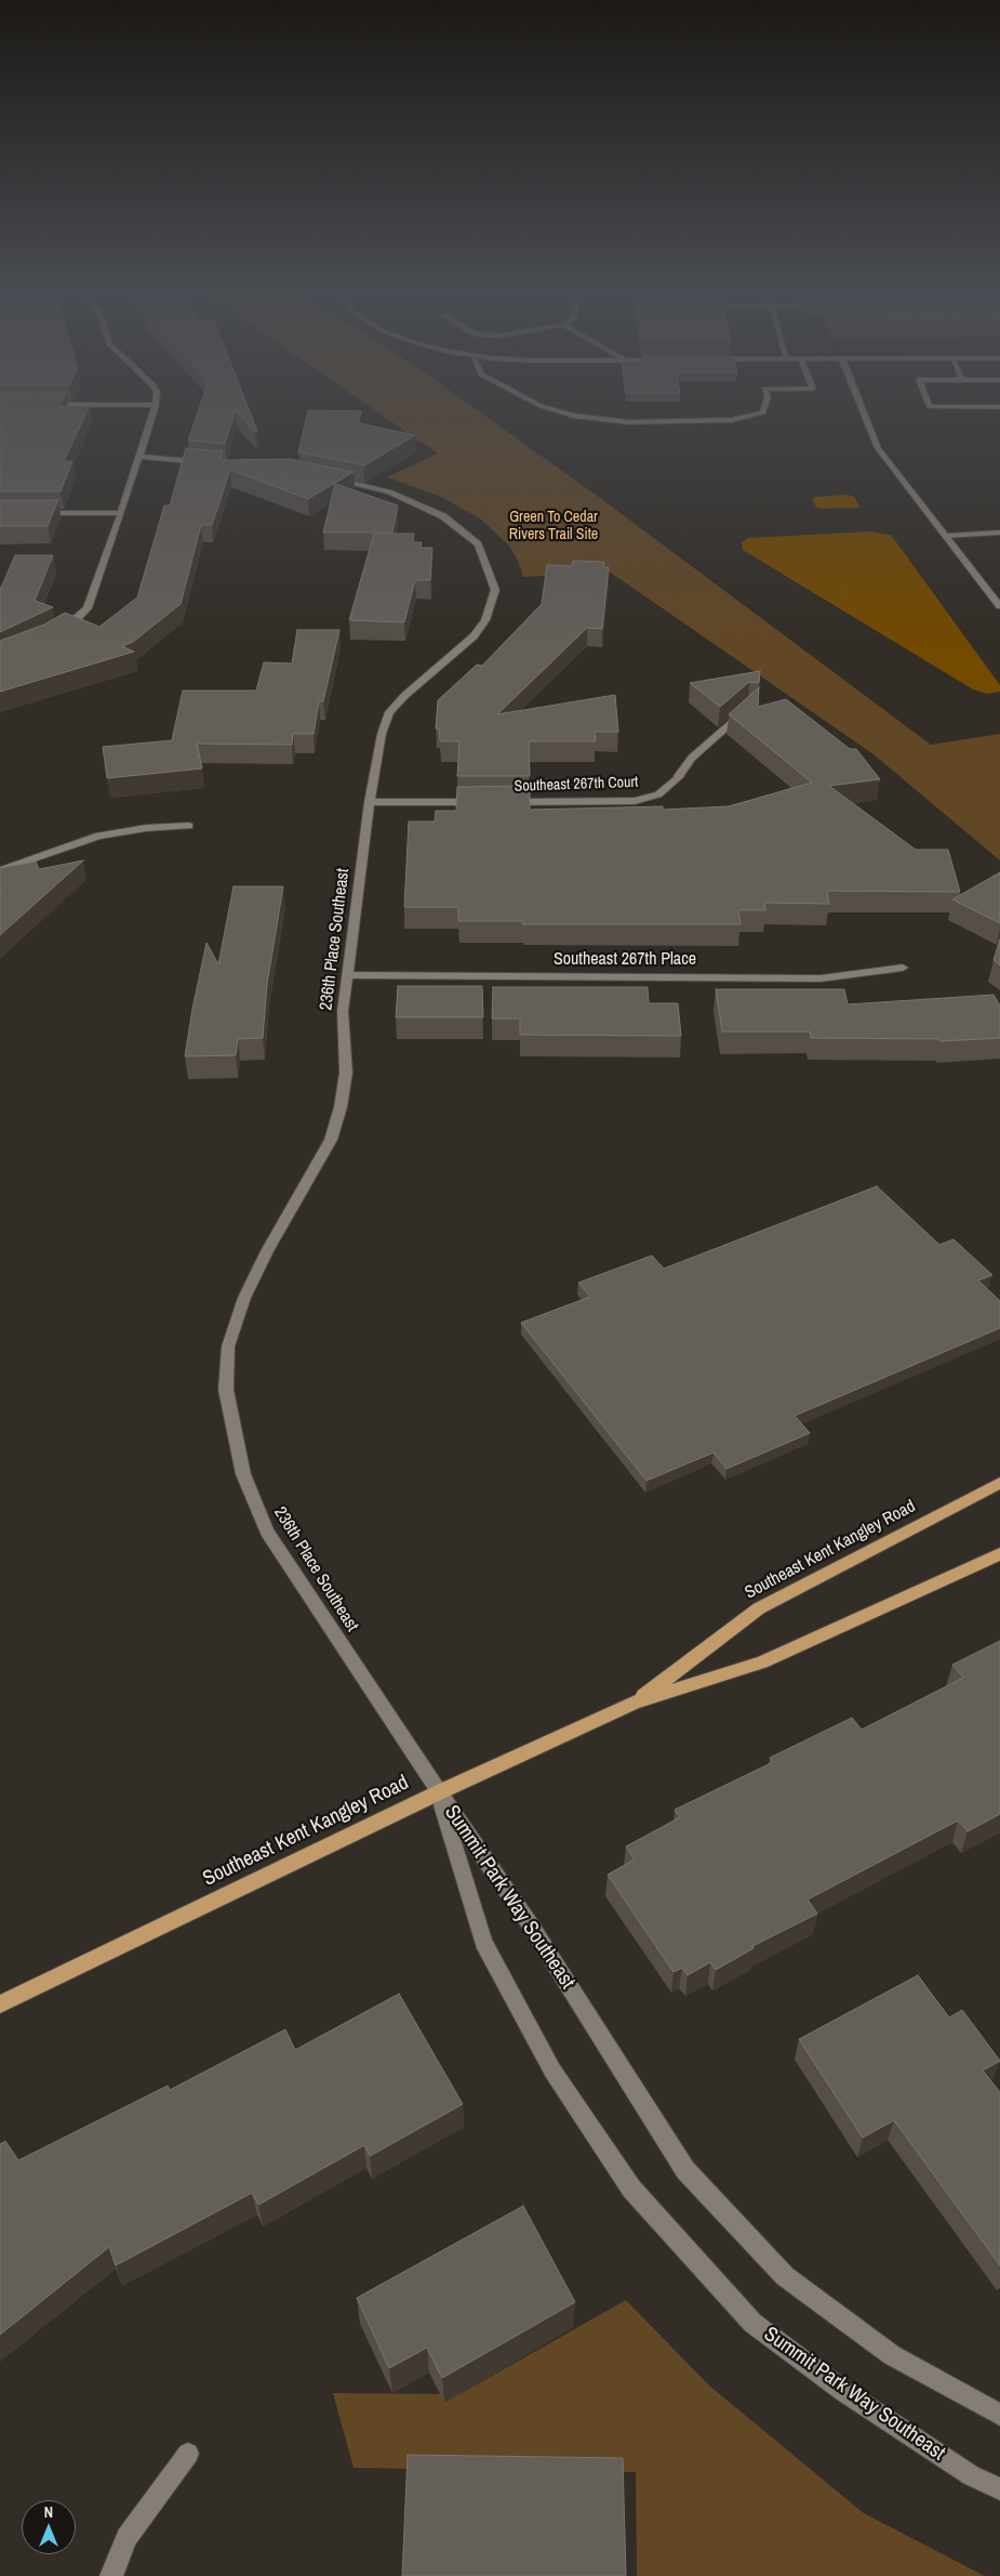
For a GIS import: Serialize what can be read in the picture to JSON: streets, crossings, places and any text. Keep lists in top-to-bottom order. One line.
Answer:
{"streets":{"main road":["Southeast Kent Kangley Road"],"street":["Southeast 267th Court","236th Place Southeast","Southeast 267th Place","Summit Park Way Southeast"]},"crossings":[["Southeast 267th Court","236th Place Southeast"],["236th Place Southeast","Southeast 267th Place"],["236th Place Southeast","Southeast Kent Kangley Road"],["236th Place Southeast","Summit Park Way Southeast"],["Southeast Kent Kangley Road","Summit Park Way Southeast"]],"parks":["Green To Cedar Rivers Trail Site"],"north":"top"}
